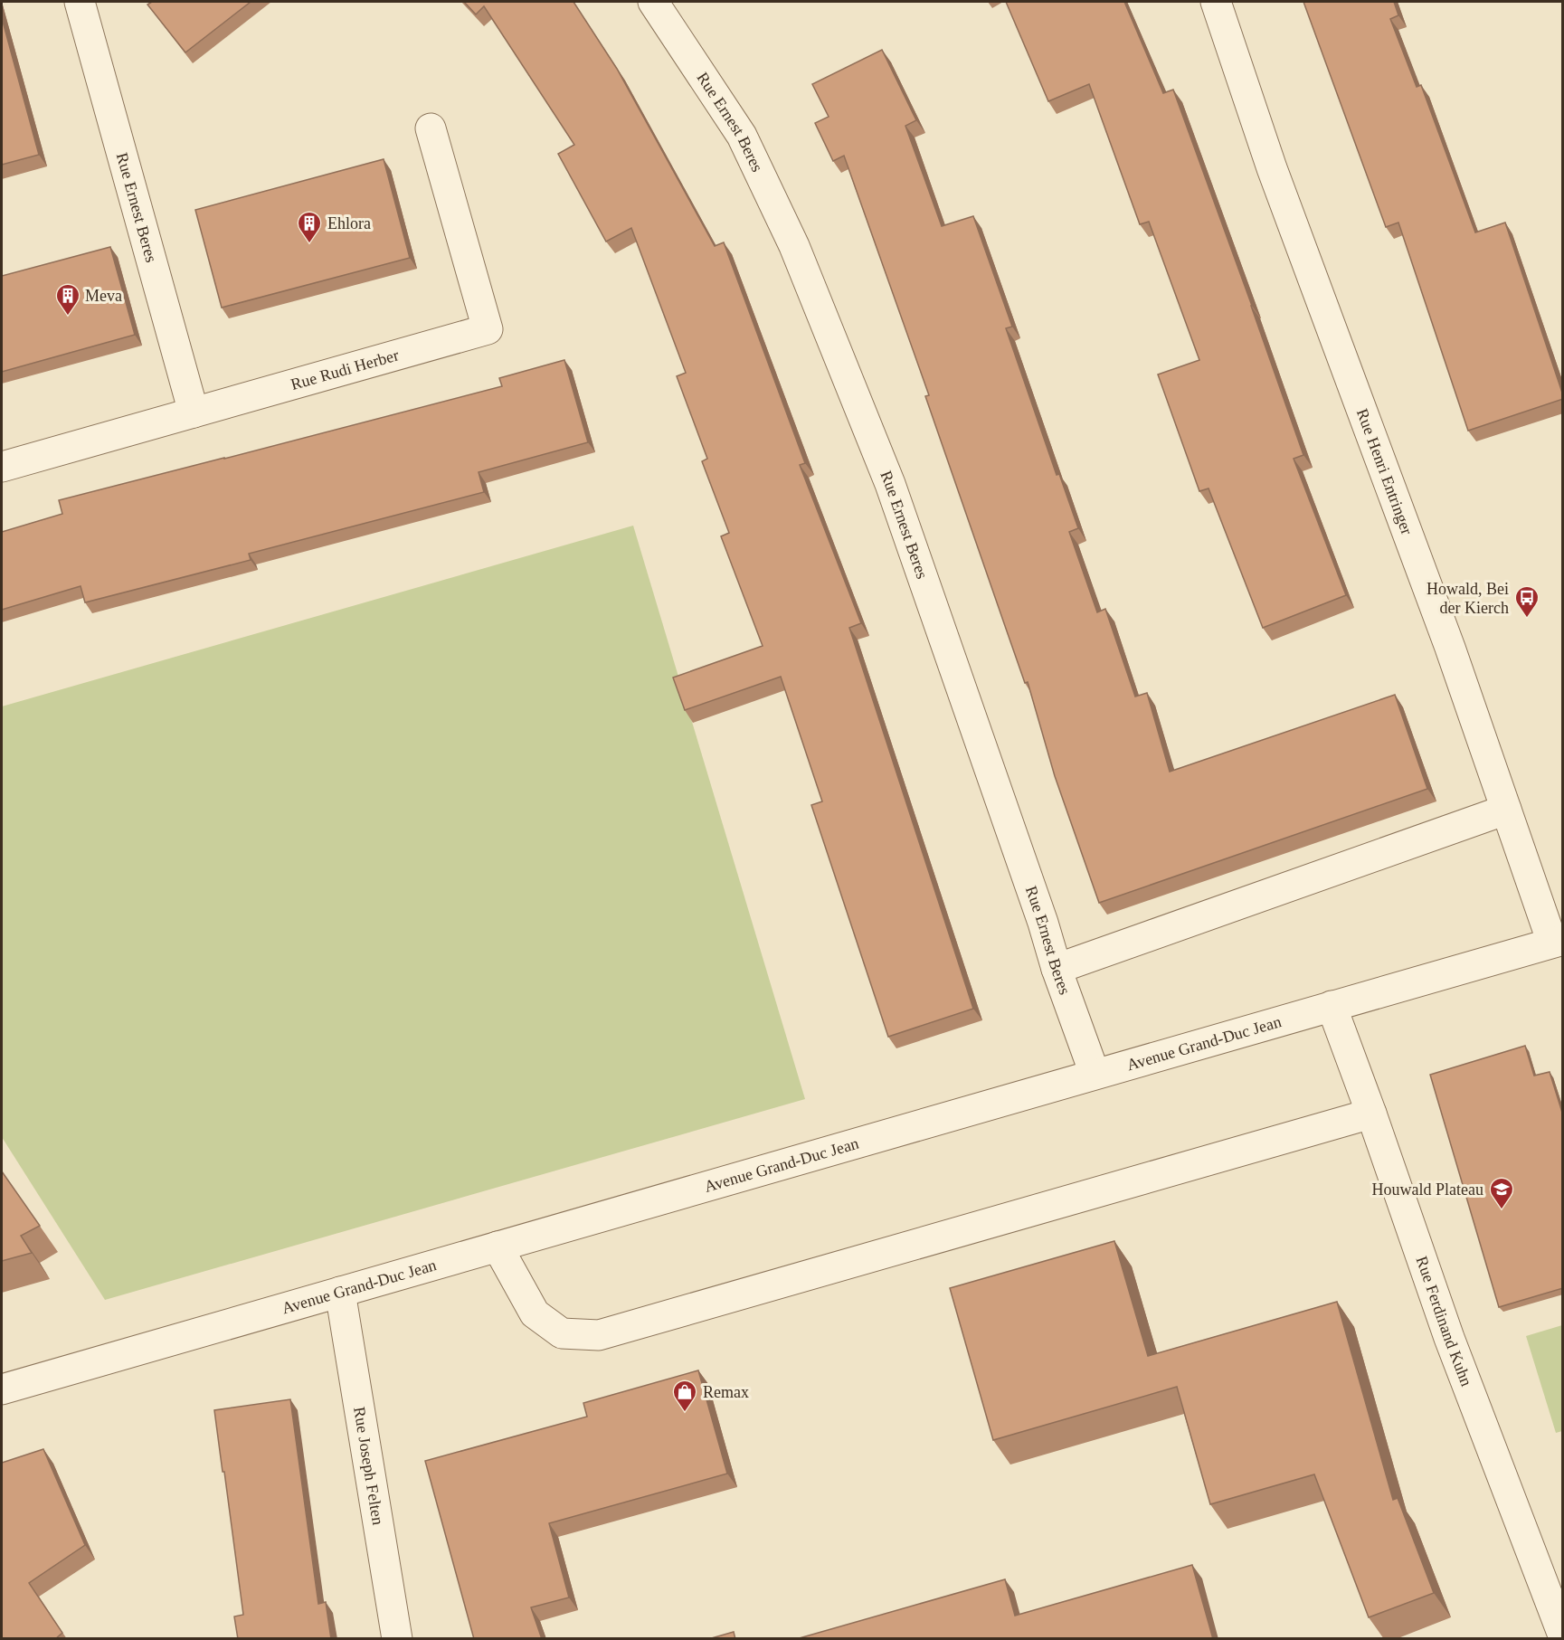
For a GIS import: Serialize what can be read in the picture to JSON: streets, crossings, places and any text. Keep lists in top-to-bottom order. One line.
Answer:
{"streets":{"street":["Rue Ernest Beres","Rue Rudi Herber","Rue Henri Entringer","Avenue Grand-Duc Jean","Rue Ferdinand Kuhn","Rue Joseph Felten"]},"crossings":[["Rue Ernest Beres","Rue Rudi Herber"],["Rue Ernest Beres","Avenue Grand-Duc Jean"],["Rue Henri Entringer","Avenue Grand-Duc Jean"],["Avenue Grand-Duc Jean","Rue Ferdinand Kuhn"],["Avenue Grand-Duc Jean","Rue Joseph Felten"]],"places":{"building":["Ehlora","Meva"],"bus stop":["Howald, Bei der Kierch"],"school or university":["Houwald Plateau"],"shop":["Remax"]}}
